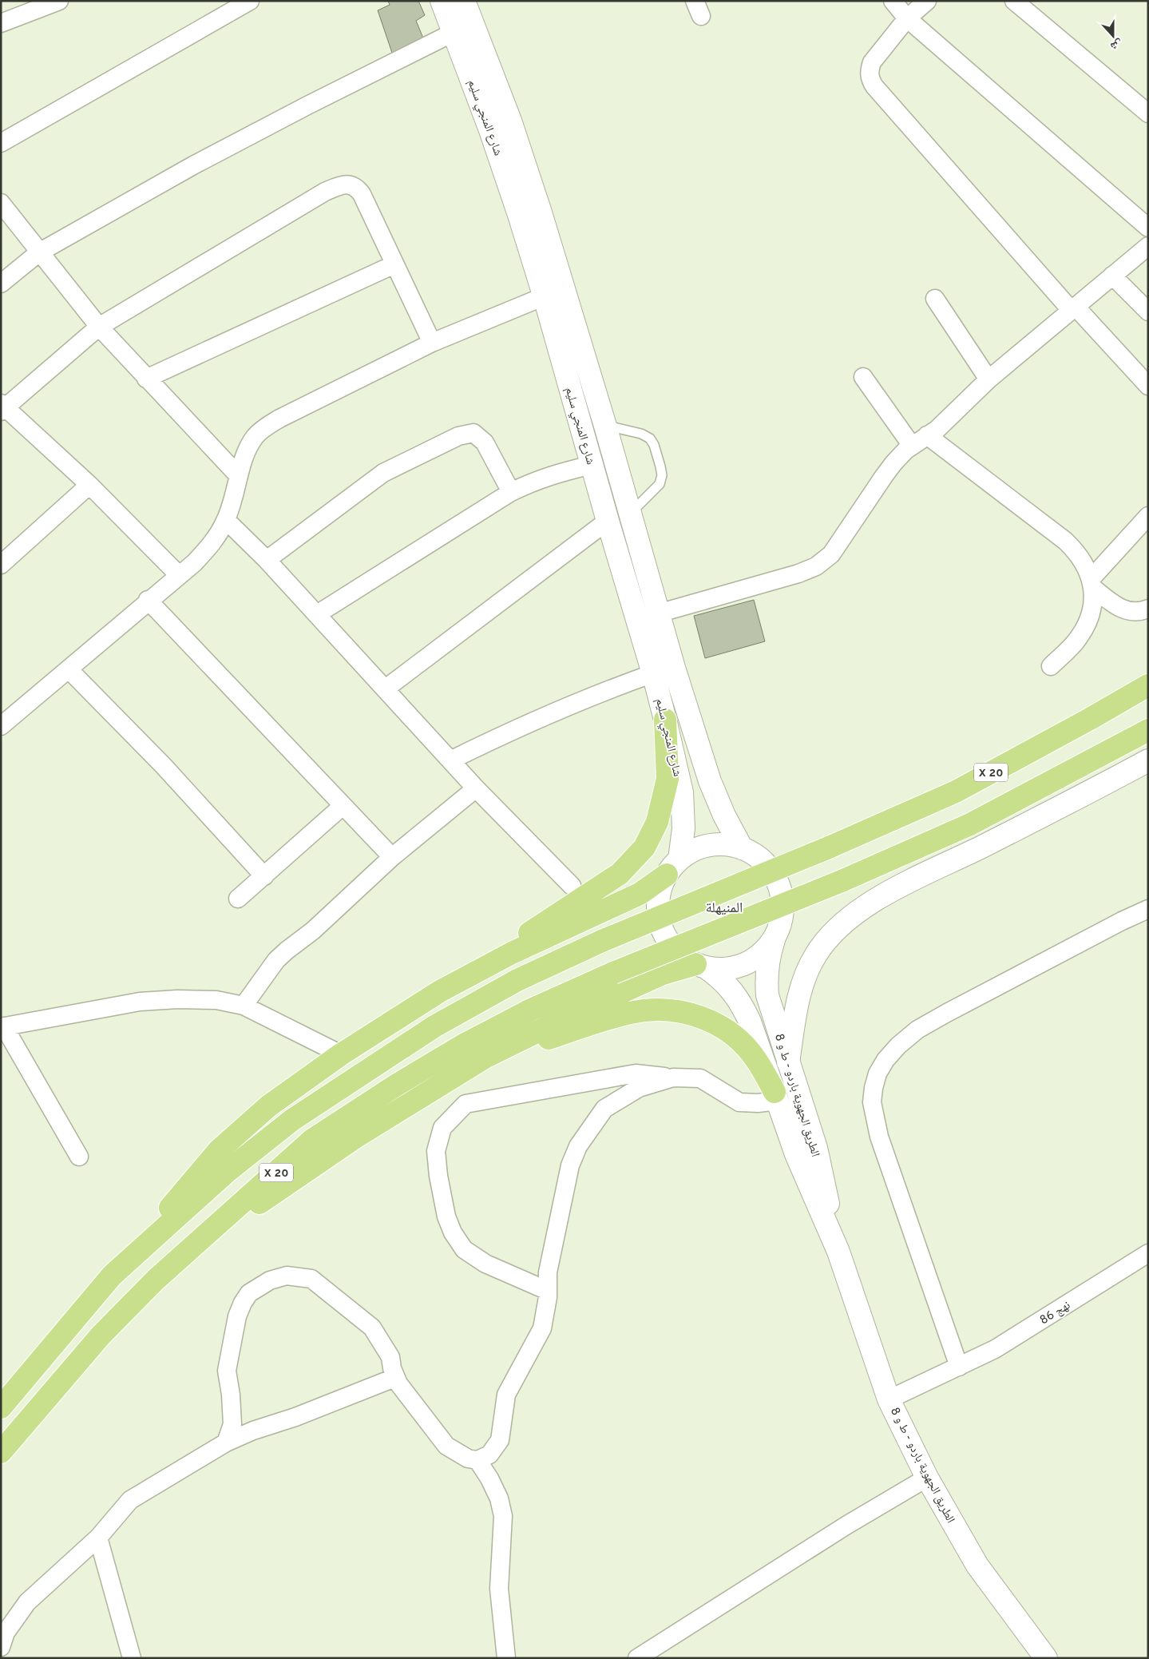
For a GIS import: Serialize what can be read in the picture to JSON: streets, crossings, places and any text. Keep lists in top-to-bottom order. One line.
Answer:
{"streets":{"highway":["X 20"],"main road":["شارع المنجي سليم","الطريق الجهوية باردو - ط و 8"],"street":["نهج 86"]},"crossings":[["شارع المنجي سليم","X 20"],["شارع المنجي سليم","الطريق الجهوية باردو - ط و 8"],["X 20","الطريق الجهوية باردو - ط و 8"],["الطريق الجهوية باردو - ط و 8","نهج 86"]],"districts":["المنيهلة"],"north":"bottom"}
